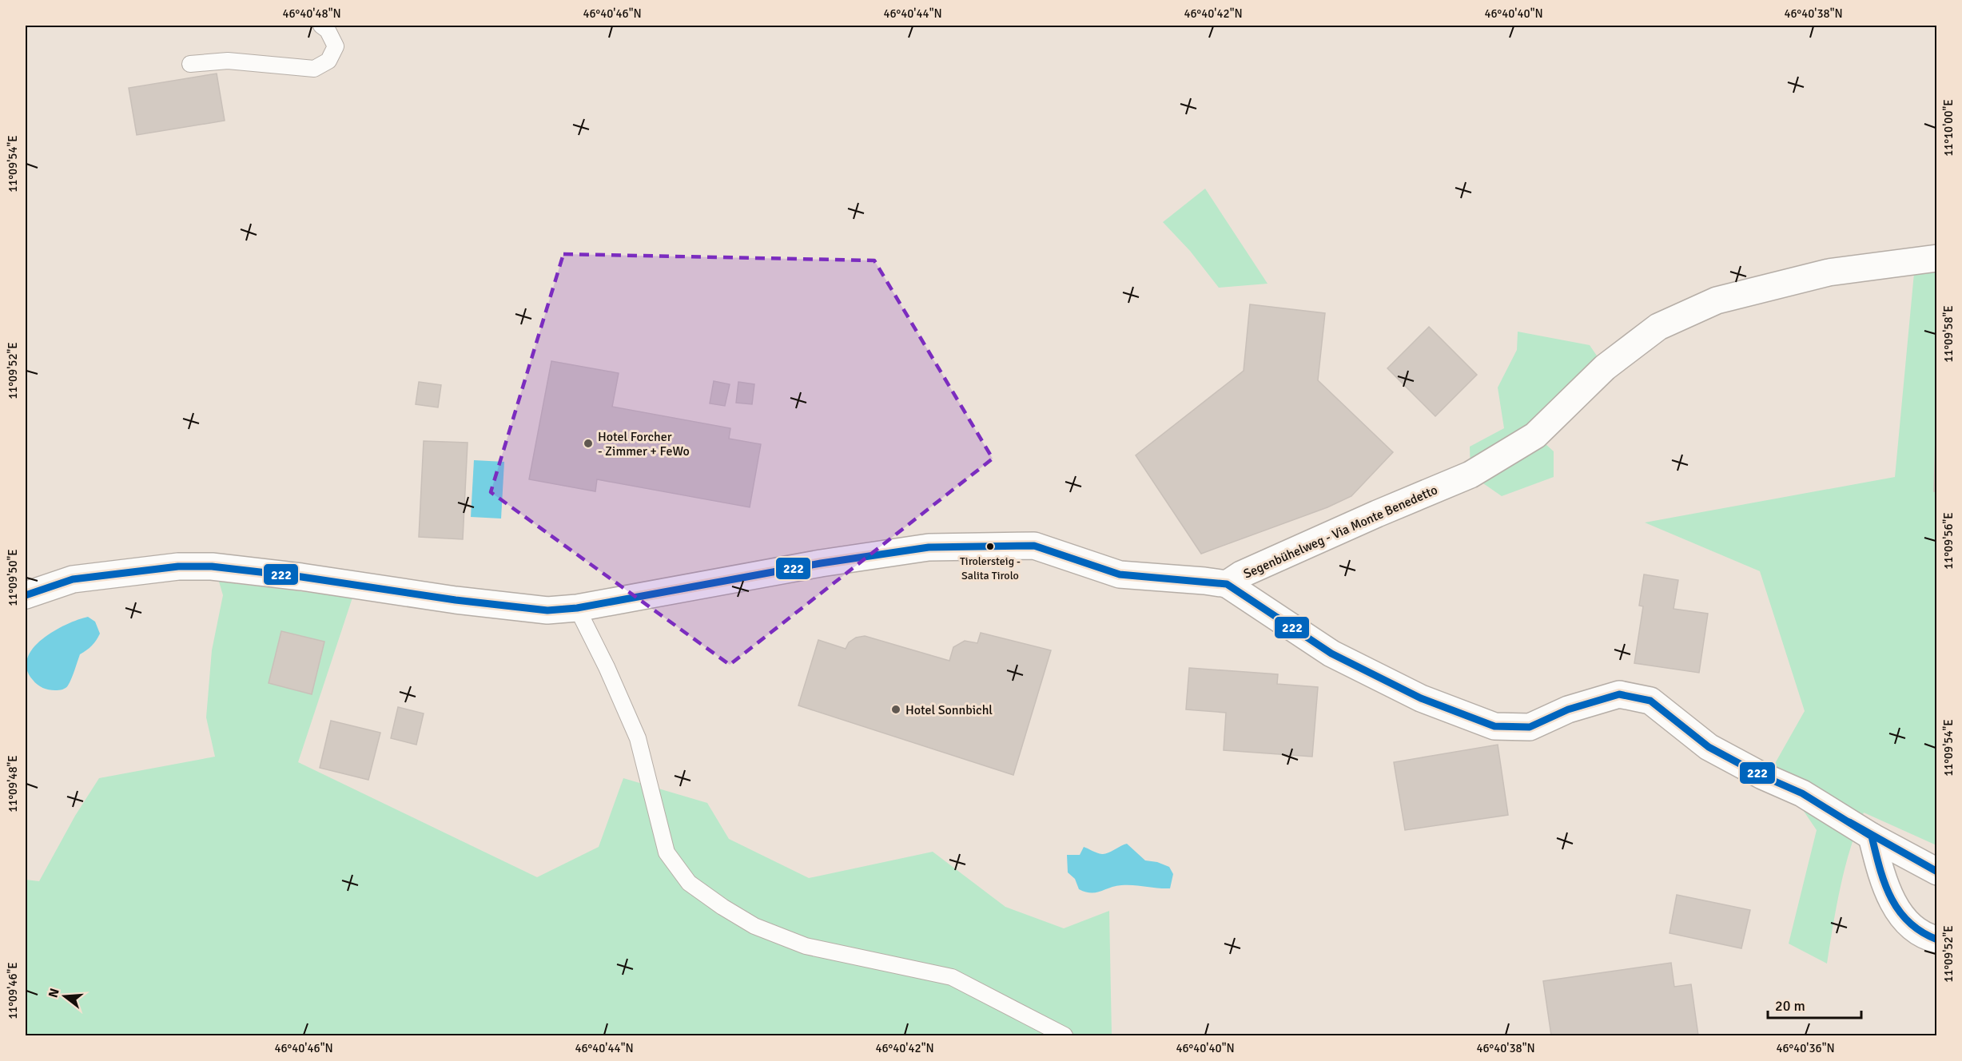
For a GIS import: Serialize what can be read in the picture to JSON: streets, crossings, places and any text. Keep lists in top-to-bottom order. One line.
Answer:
{"streets":{"street":["Segenbühelweg - Via Monte Benedetto"]},"places":["Hotel Forcher - Zimmer + FeWo","Tirolersteig - Salita Tirolo","Hotel Sonnbichl"],"lines":["transit line 222"],"scale_bar":"20 m","north":"left","coordinates":["46°40'48\"N","46°40'46\"N","46°40'44\"N","46°40'42\"N","46°40'40\"N","46°40'38\"N","11°10'00\"E","11°09'54\"E","11°09'58\"E","11°09'52\"E","11°09'56\"E","11°09'50\"E","11°09'48\"E","11°09'46\"E","46°40'36\"N"]}
